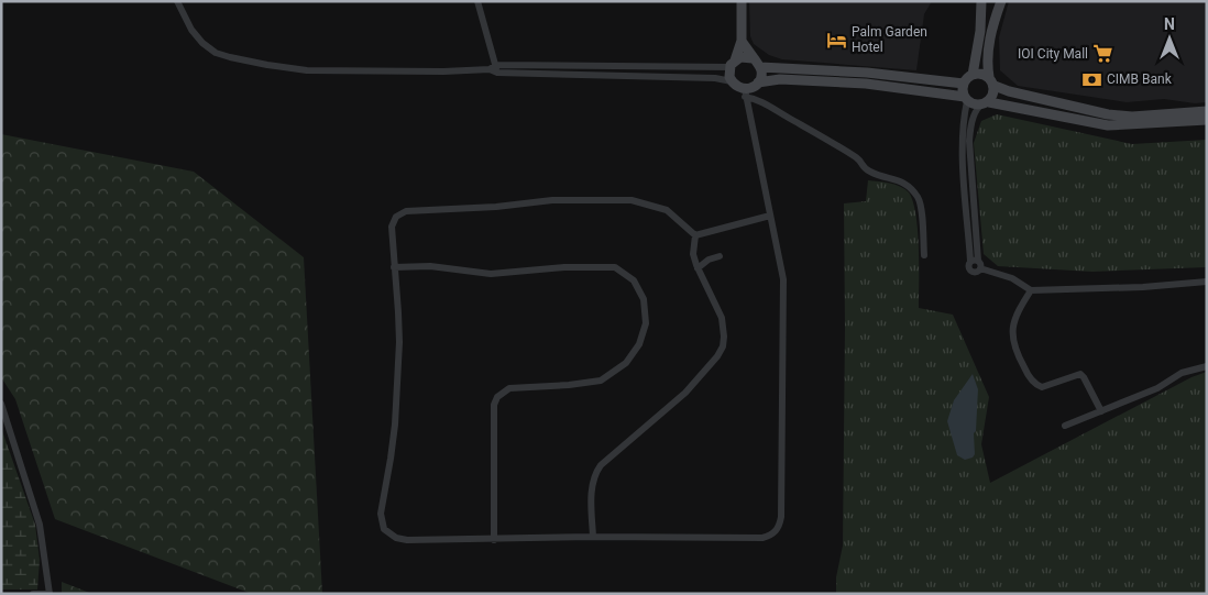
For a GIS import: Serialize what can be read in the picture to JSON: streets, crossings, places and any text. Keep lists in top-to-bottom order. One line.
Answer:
{"places":{"hotel":["Palm Garden Hotel"],"supermarket":["IOI City Mall"],"bank":["CIMB Bank"]},"north":"top"}
